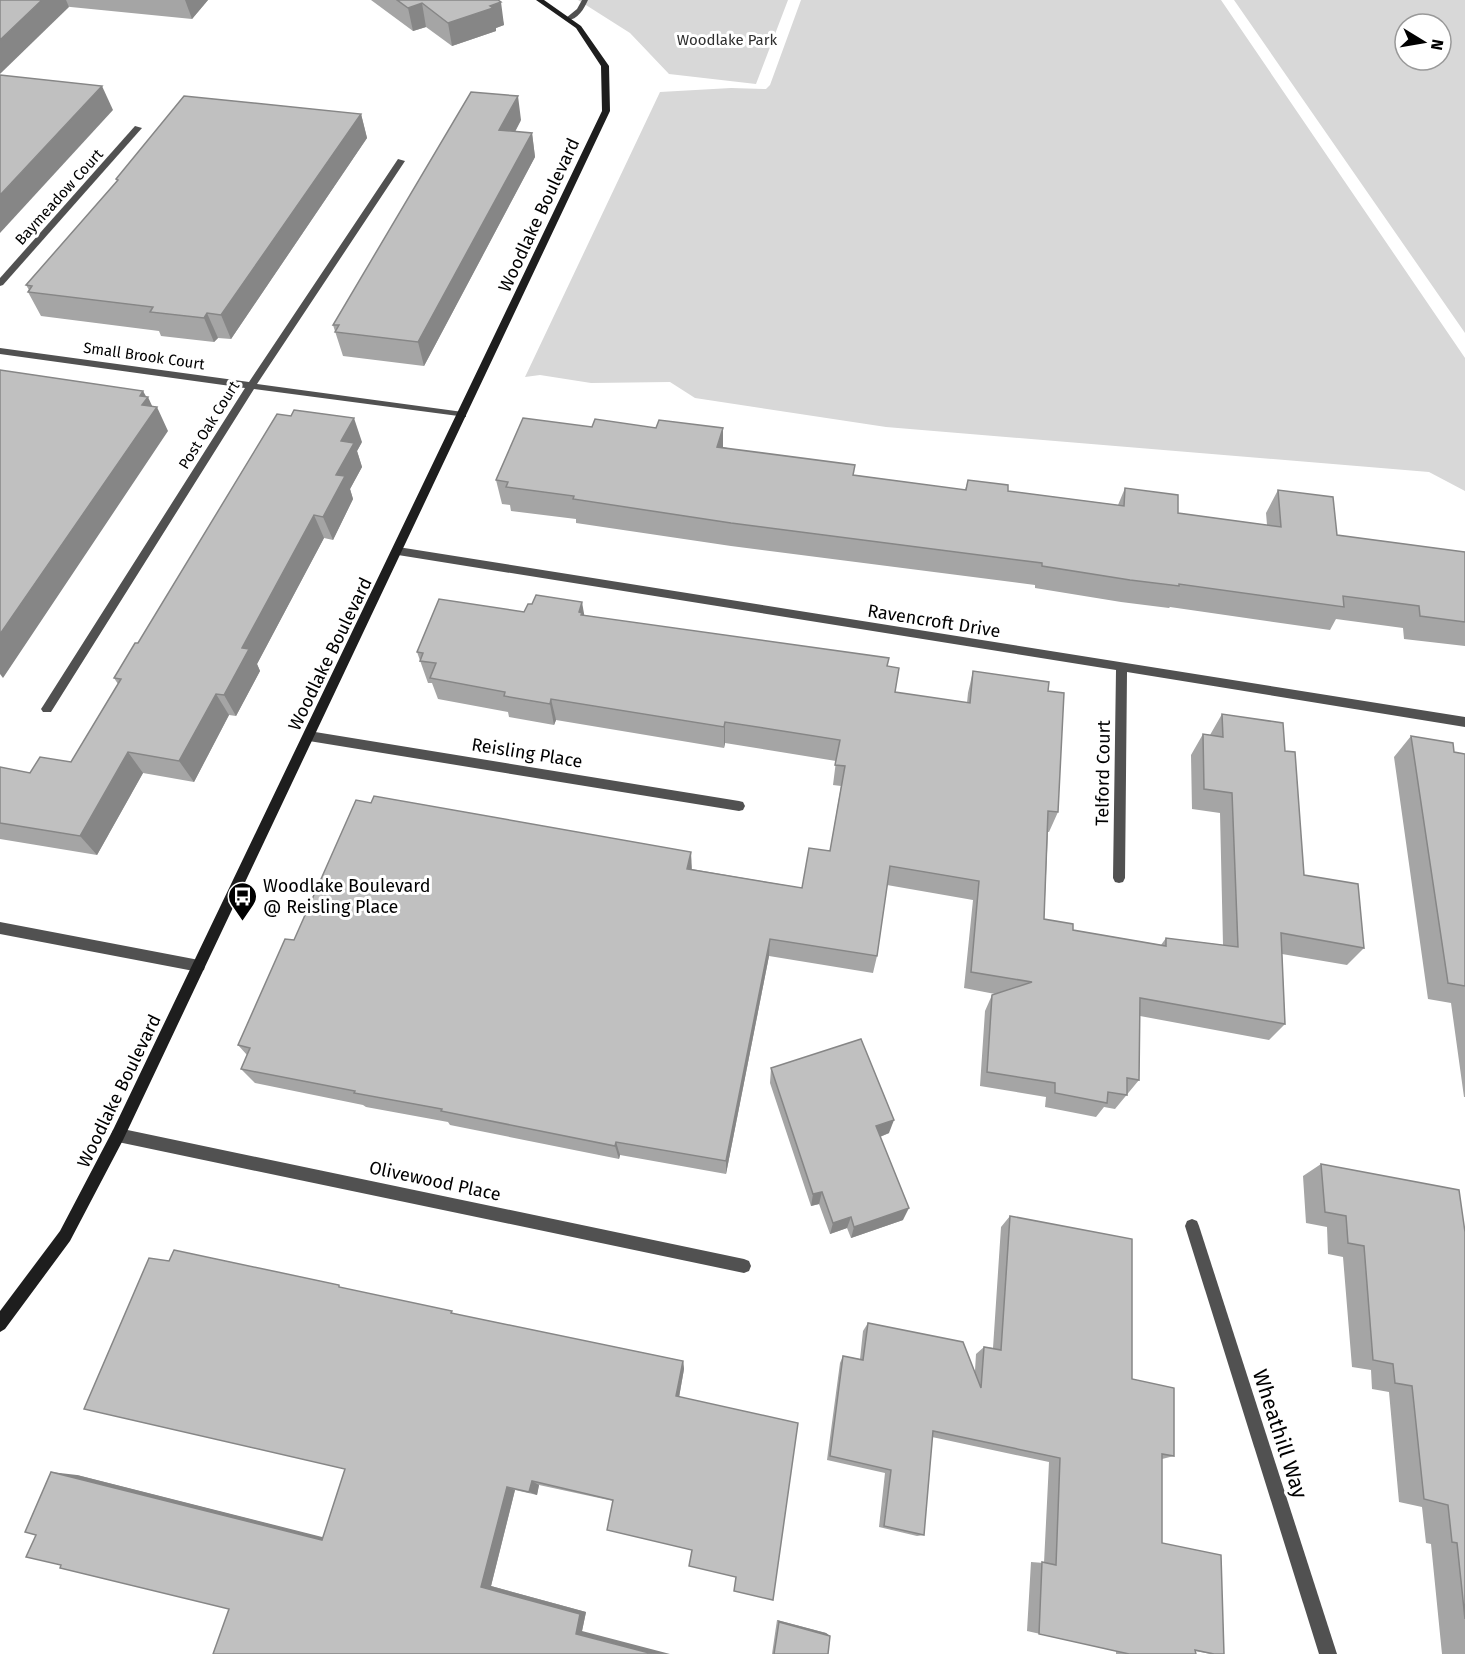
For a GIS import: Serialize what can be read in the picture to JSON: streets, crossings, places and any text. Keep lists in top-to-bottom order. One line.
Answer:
{"streets":{"street":["Baymeadow Court","Woodlake Boulevard","Small Brook Court","Post Oak Court","Ravencroft Drive","Reisling Place","Telford Court","Olivewood Place","Wheathill Way"]},"crossings":[["Woodlake Boulevard","Small Brook Court"],["Woodlake Boulevard","Ravencroft Drive"],["Woodlake Boulevard","Reisling Place"],["Woodlake Boulevard","Olivewood Place"],["Small Brook Court","Post Oak Court"],["Ravencroft Drive","Telford Court"]],"parks":["Woodlake Park"],"places":{"bus stop":["Woodlake Boulevard @ Reisling Place"]},"north":"right"}
